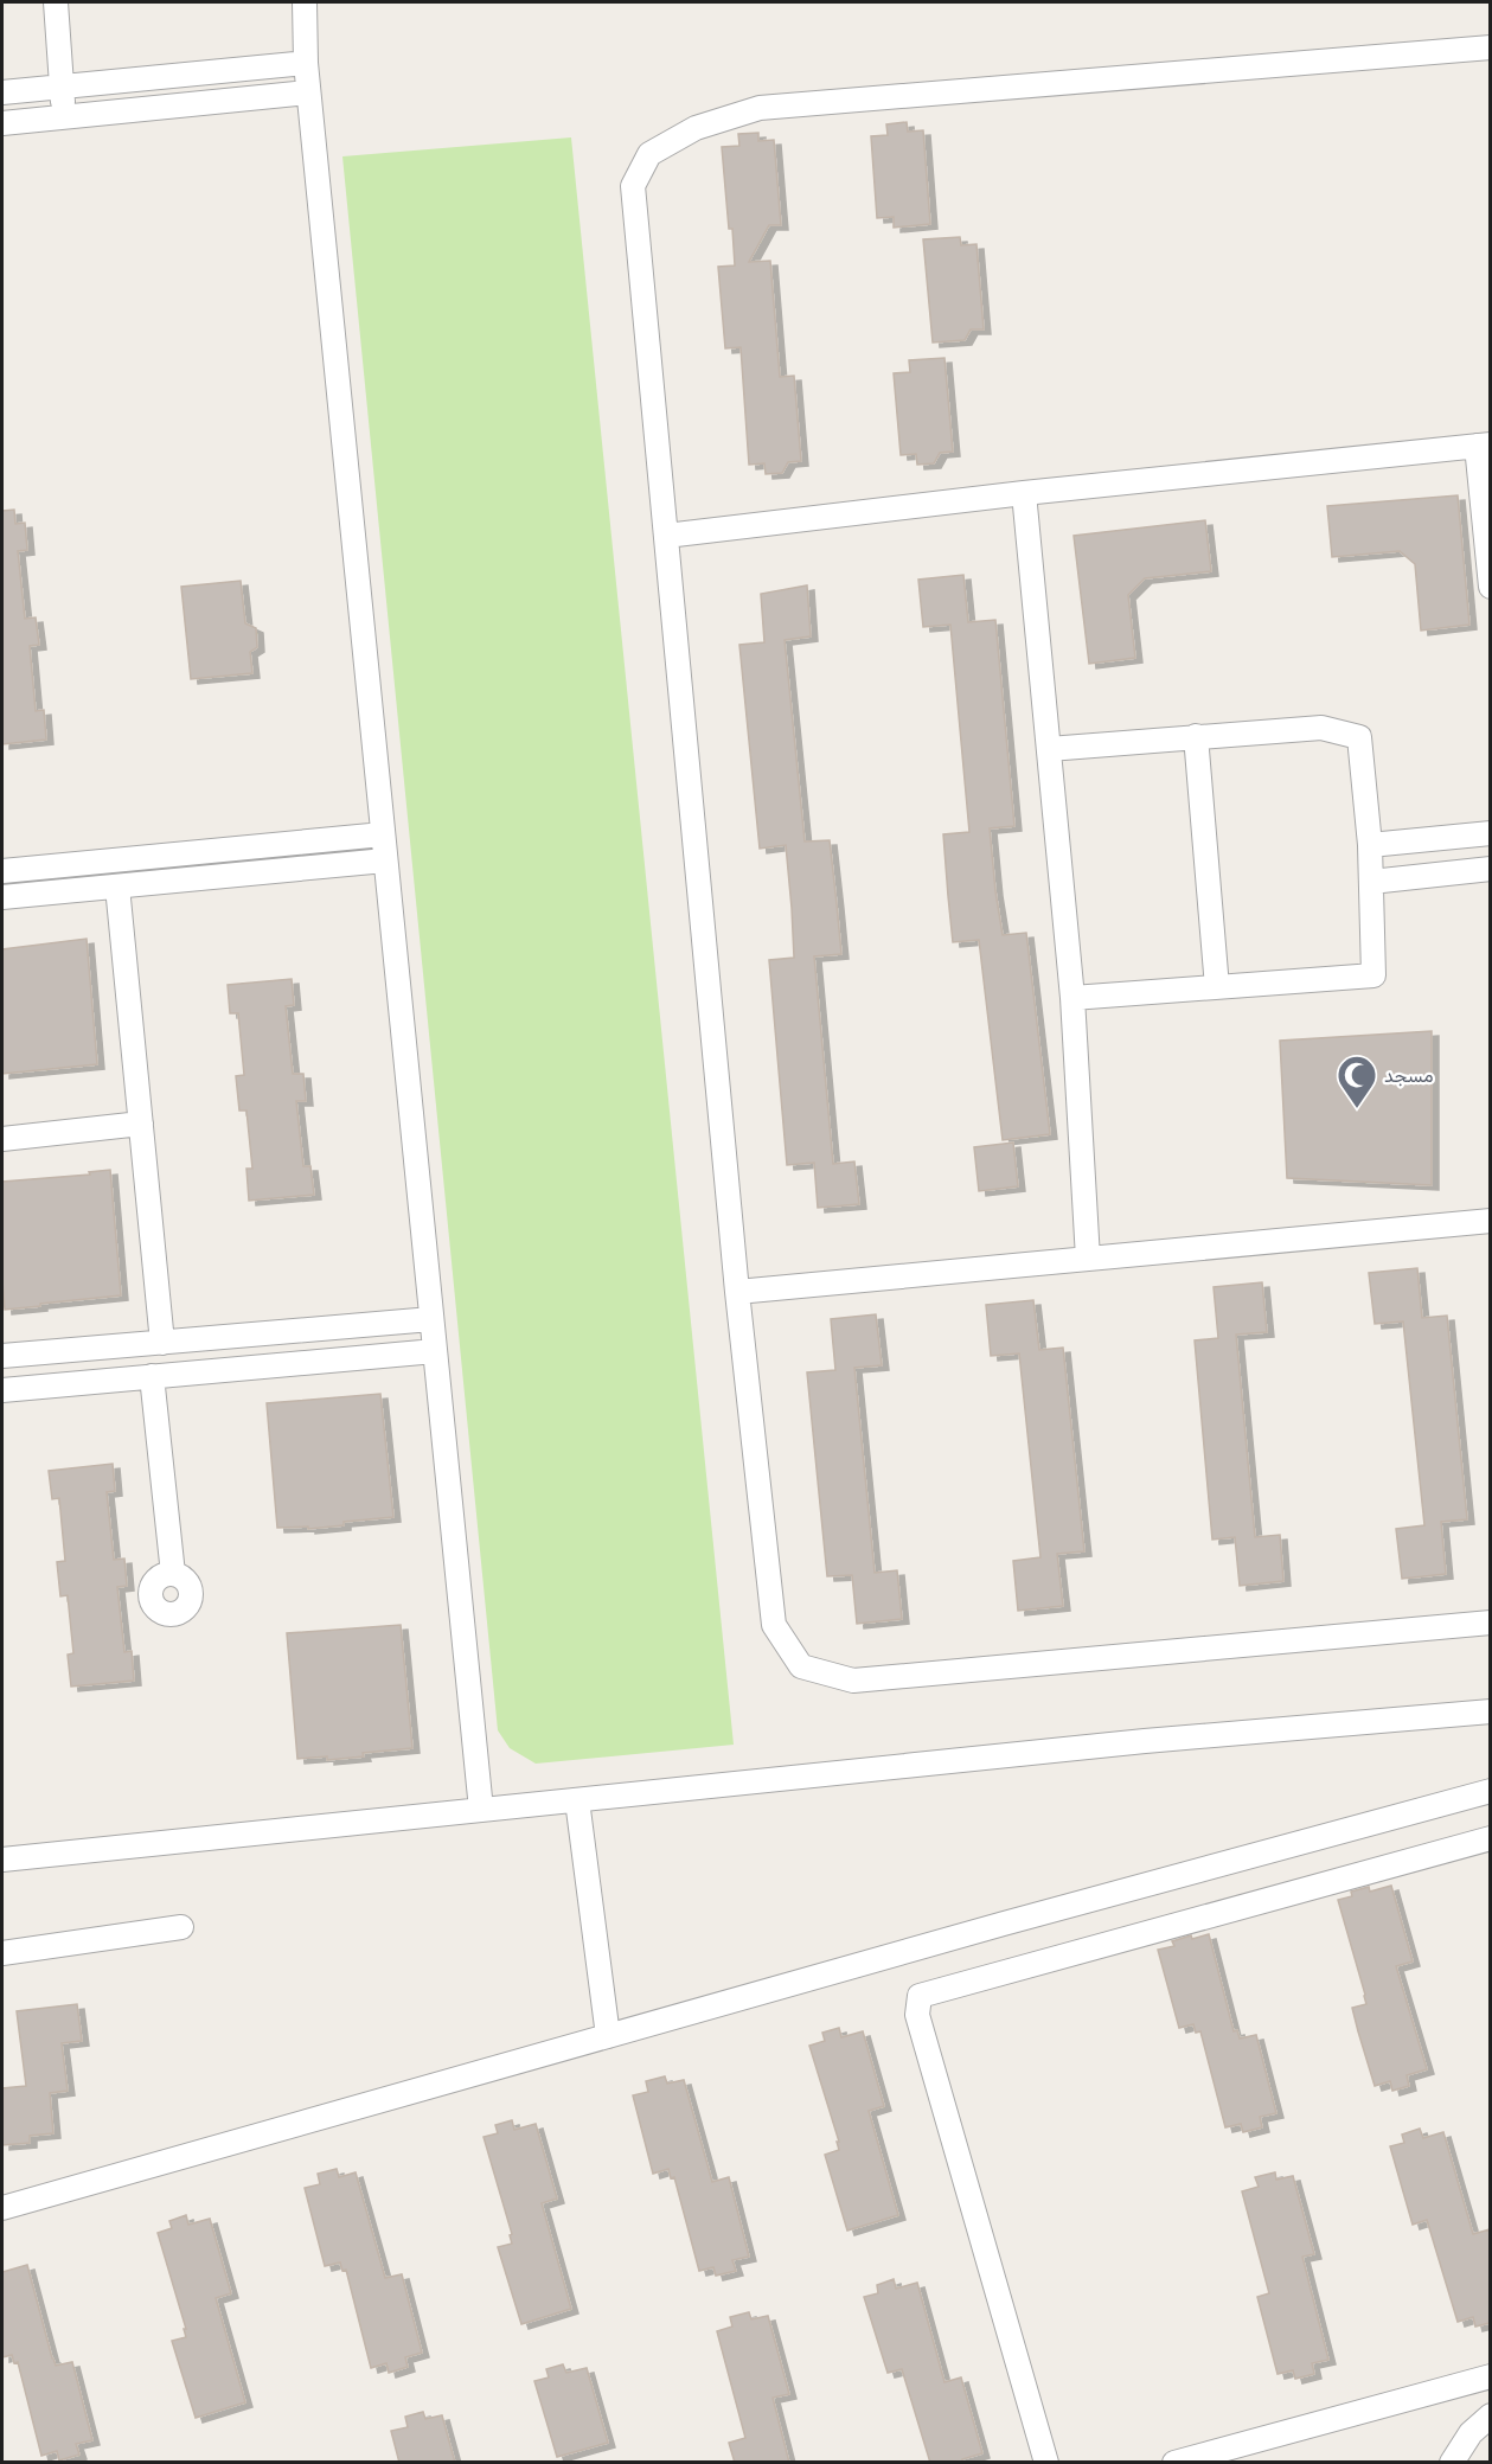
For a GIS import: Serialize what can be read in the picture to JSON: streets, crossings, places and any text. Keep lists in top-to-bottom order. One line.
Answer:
{"places":{"mosque":["مسجد"]}}
